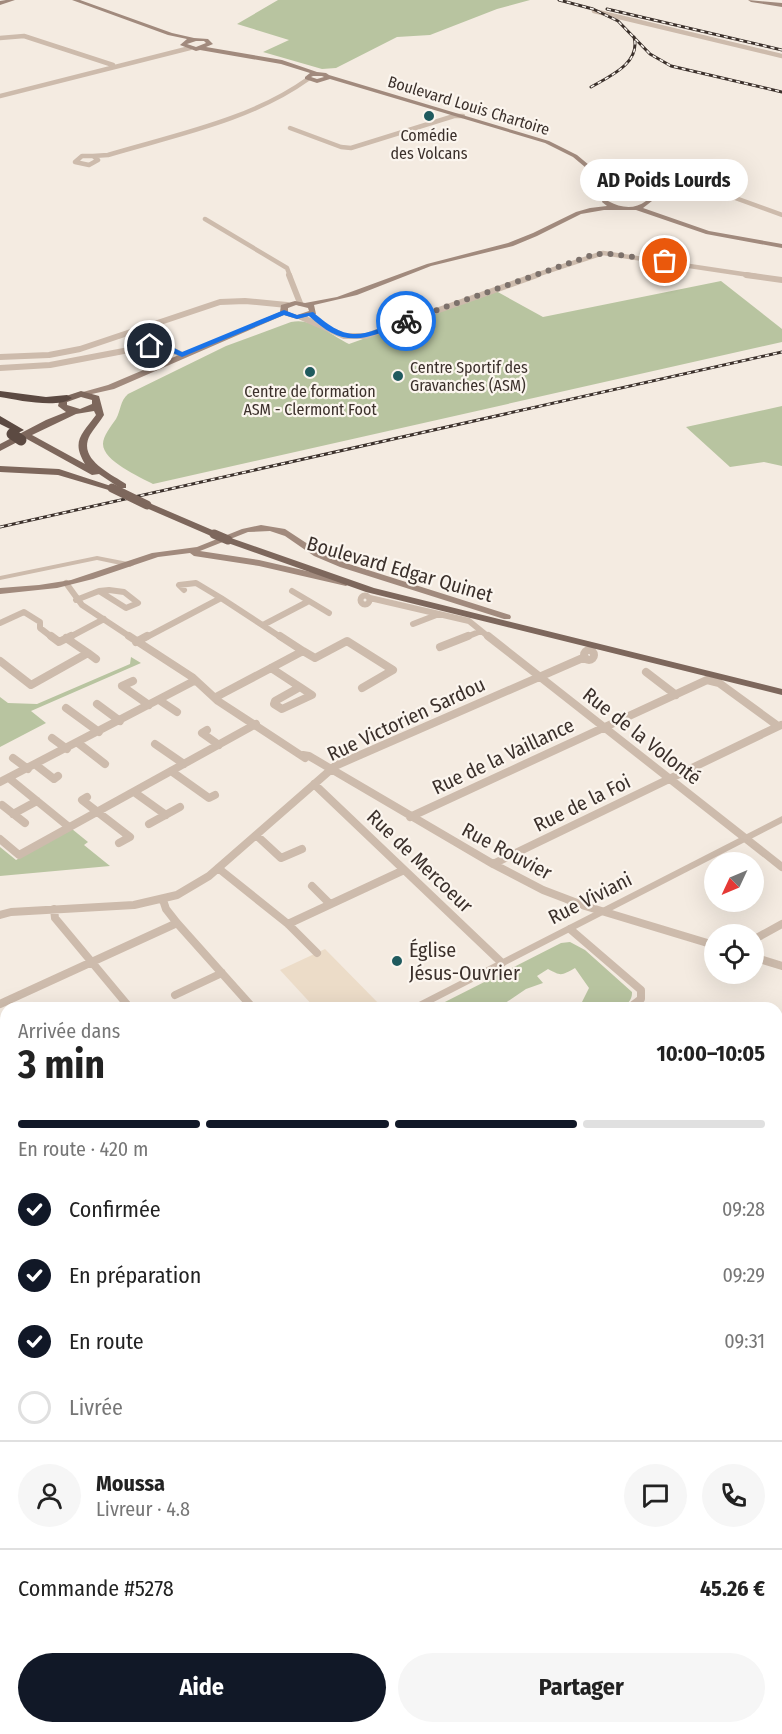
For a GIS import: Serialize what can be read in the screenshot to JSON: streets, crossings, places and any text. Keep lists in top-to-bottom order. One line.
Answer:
{"streets":{"main road":["Boulevard Louis Chartoire","Boulevard Edgar Quinet"],"street":["Rue Victorien Sardou","Rue de la Volonté","Rue de la Vaillance","Rue de la Foi","Rue Rouvier","Rue de Mercoeur","Rue Viviani"]},"crossings":[["Rue Victorien Sardou","Rue de la Volonté"],["Rue Victorien Sardou","Rue Rouvier"],["Rue Victorien Sardou","Rue de Mercoeur"],["Rue de la Volonté","Rue de la Vaillance"],["Rue de la Volonté","Rue de la Foi"],["Rue de la Volonté","Rue Viviani"],["Rue de la Vaillance","Rue de la Foi"],["Rue de la Vaillance","Rue Rouvier"],["Rue de la Foi","Rue Rouvier"],["Rue Rouvier","Rue Viviani"],["Rue de Mercoeur","Rue Viviani"]],"places":["Comédie des Volcans","AD Poids Lourds","Centre de formation ASM - Clermont Foot","Centre Sportif des Gravanches (ASM)","Église Jésus-Ouvrier"],"north":"bottom left","page":{"bubble":"AD Poids Lourds","heading":["3 min","Arrivée dans","10:00–10:05"],"panel":["Moussa","Livreur · 4.8","Commande #5278","45.26 €"],"bar":"En route · 420 m","list":[["Confirmée","09:28"],["En préparation","09:29"],["En route","09:31"],"Livrée"],"buttons":["Aide","Partager"]}}
